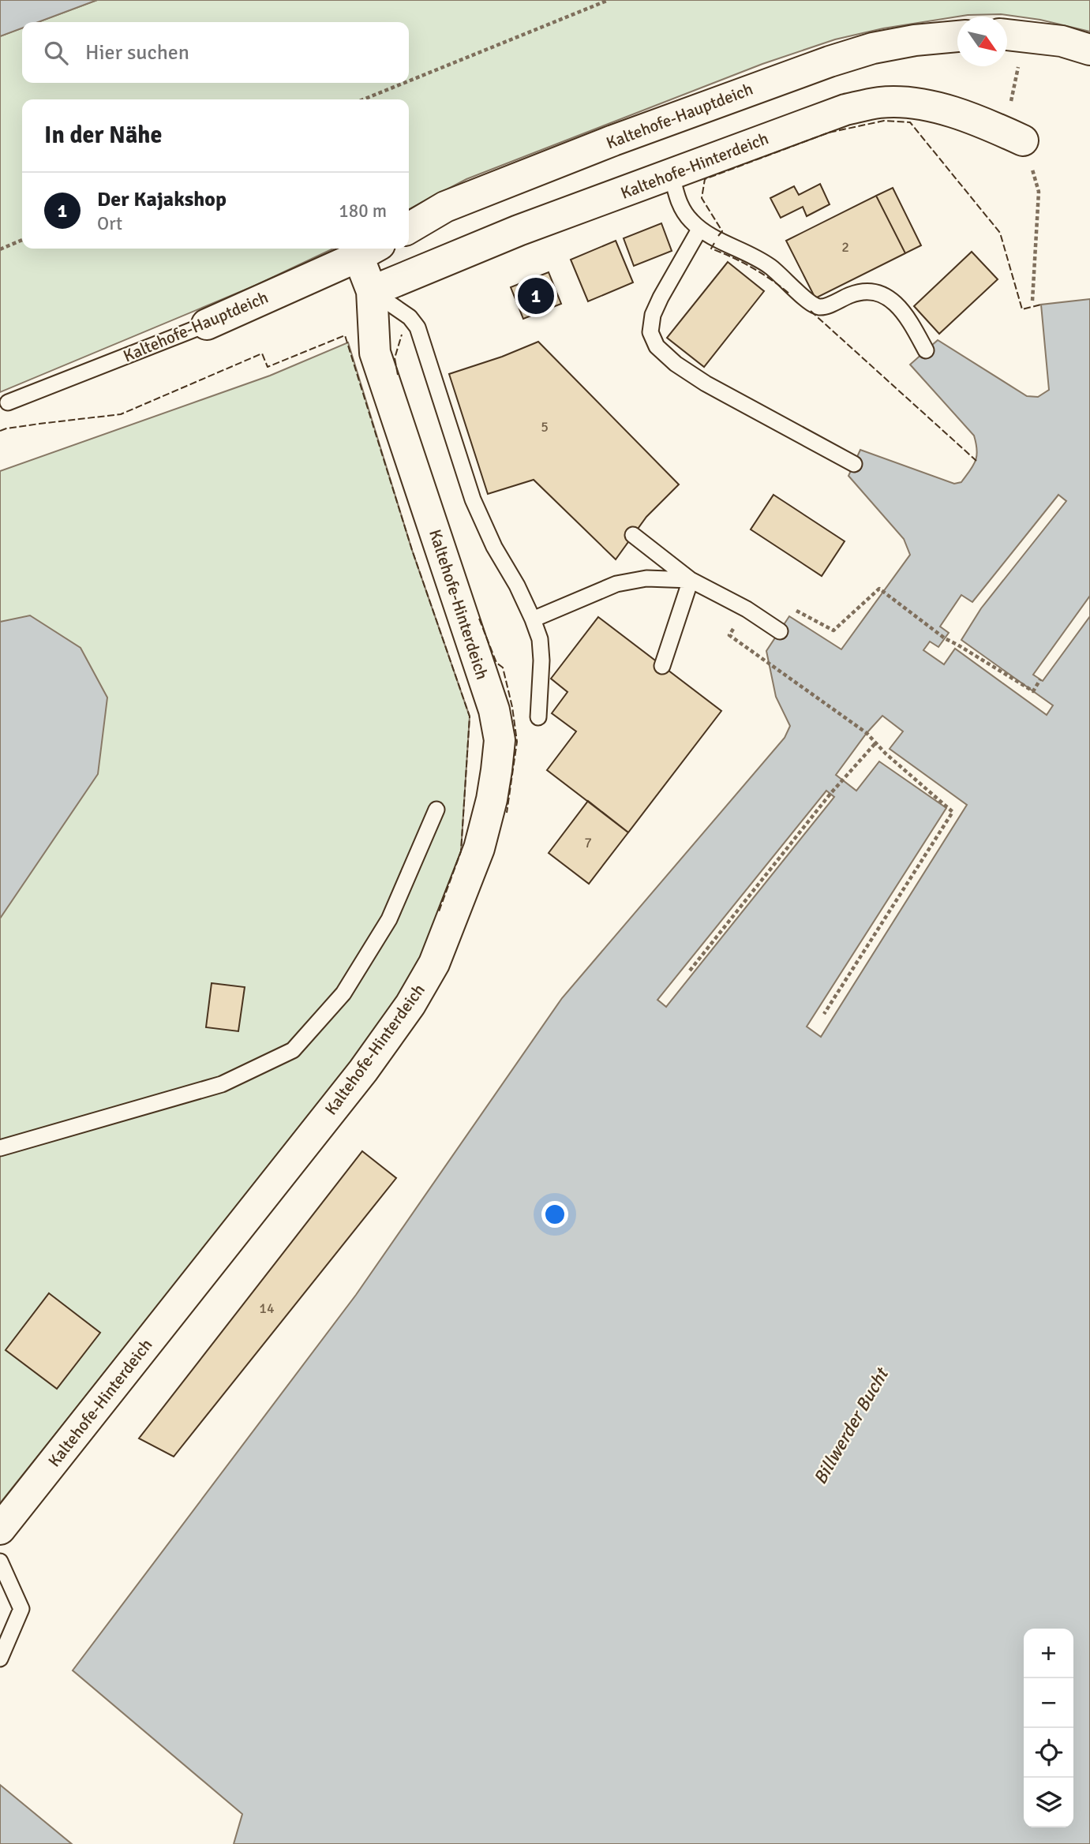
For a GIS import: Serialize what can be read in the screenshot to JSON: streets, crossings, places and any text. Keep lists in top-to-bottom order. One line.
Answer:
{"streets":{"street":["Kaltehofe-Hauptdeich","Kaltehofe-Hinterdeich"]},"crossings":[["Kaltehofe-Hauptdeich","Kaltehofe-Hinterdeich"]],"water":["Billwerder Bucht"],"house_numbers":["2","5","7","14"],"north":"bottom right","page":{"search":"Hier suchen","heading":"In der Nähe","list":[{"mark":"1","name":"Der Kajakshop","note":"Ort","value":"180 m"}],"pins":"1","map_buttons":["+","−"]}}
